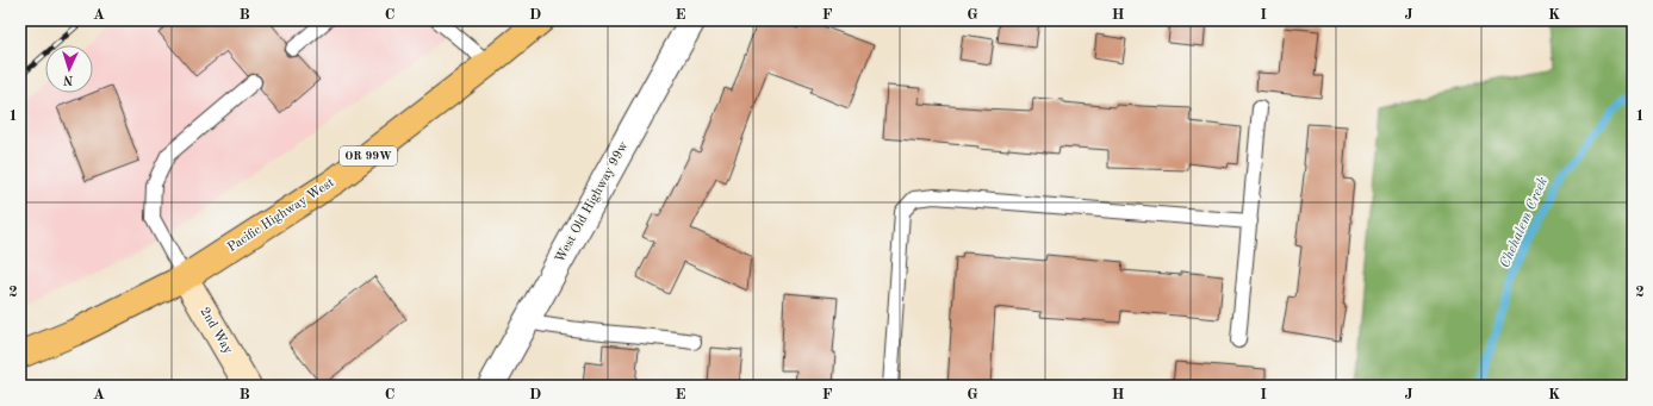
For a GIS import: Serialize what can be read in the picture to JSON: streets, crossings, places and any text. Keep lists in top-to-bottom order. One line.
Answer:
{"streets":{"main road":["OR 99W","Pacific Highway West"],"street":["West Old Highway 99w","2nd Way"]},"crossings":[["Pacific Highway West","2nd Way"]],"water":["Chehalem Creek"],"north":"bottom","grid":{"columns":["A","B","C","D","E","F","G","H","I","J","K"],"rows":["1","2"]}}
